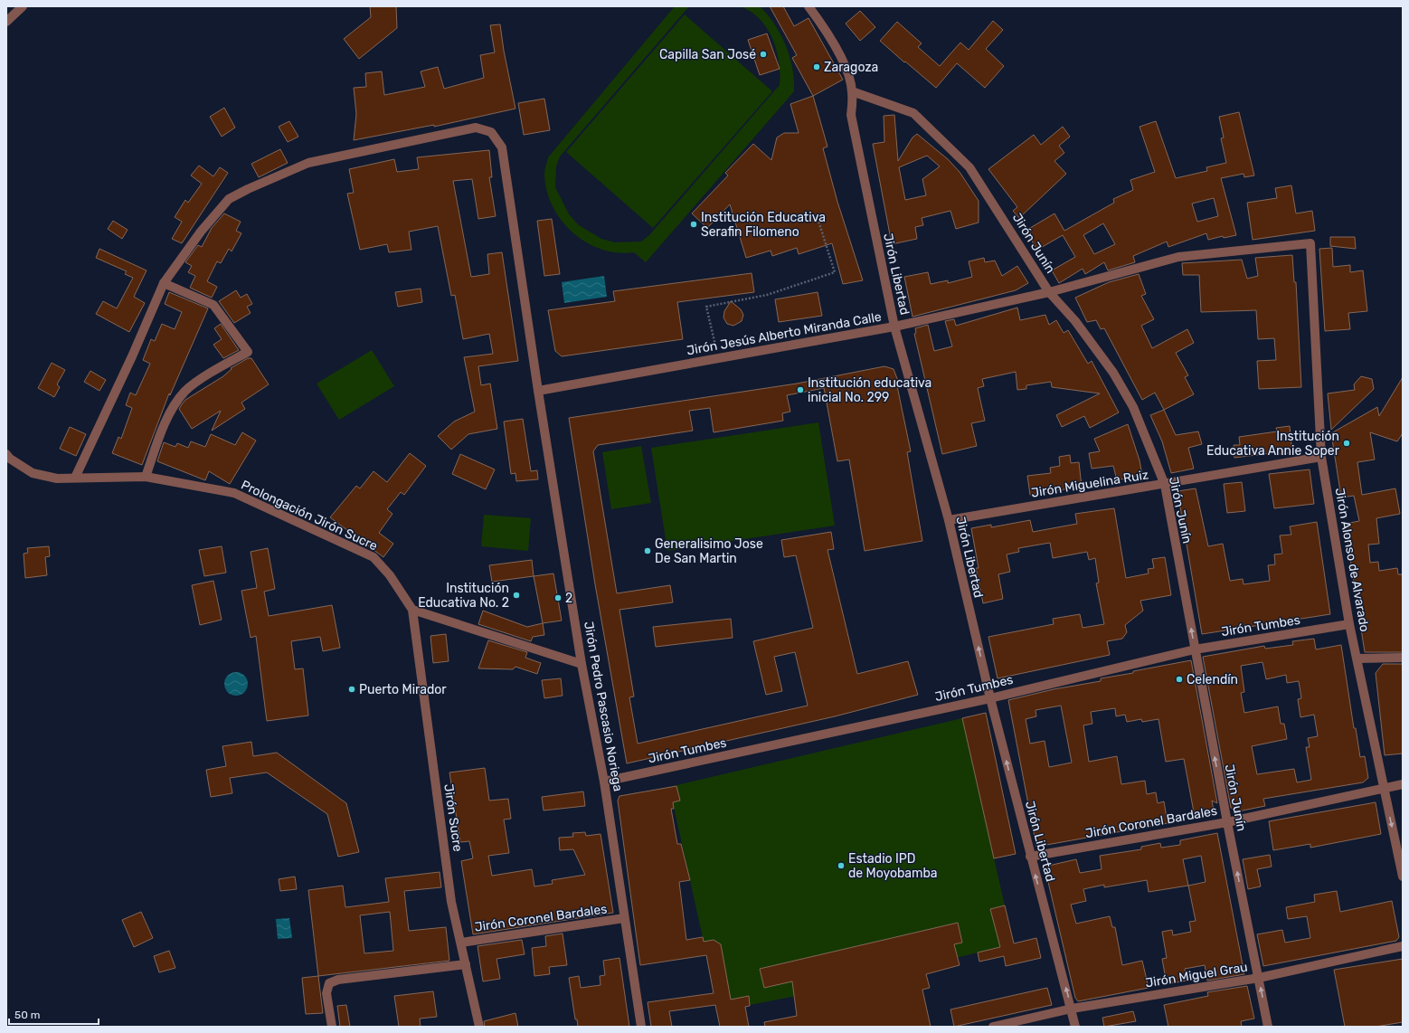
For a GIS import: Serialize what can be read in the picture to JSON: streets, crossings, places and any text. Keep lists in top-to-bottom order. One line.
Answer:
{"streets":{"street":["Jirón Junín","Jirón Libertad","Jirón Jesús Alberto Miranda Calle","Jirón Miguelina Ruiz","Prolongación Jirón Sucre","Jirón Alonso de Alvarado","Jirón Tumbes","Jirón Pedro Pascasio Noriega","Jirón Sucre","Jirón Coronel Bardales","Jirón Miguel Grau"]},"crossings":[["Jirón Junín","Jirón Libertad"],["Jirón Junín","Jirón Jesús Alberto Miranda Calle"],["Jirón Junín","Jirón Miguelina Ruiz"],["Jirón Junín","Jirón Tumbes"],["Jirón Junín","Jirón Coronel Bardales"],["Jirón Junín","Jirón Miguel Grau"],["Jirón Libertad","Jirón Jesús Alberto Miranda Calle"],["Jirón Libertad","Jirón Miguelina Ruiz"],["Jirón Libertad","Jirón Tumbes"],["Jirón Libertad","Jirón Coronel Bardales"],["Jirón Libertad","Jirón Miguel Grau"],["Jirón Jesús Alberto Miranda Calle","Jirón Alonso de Alvarado"],["Jirón Jesús Alberto Miranda Calle","Jirón Pedro Pascasio Noriega"],["Jirón Miguelina Ruiz","Jirón Alonso de Alvarado"],["Prolongación Jirón Sucre","Jirón Pedro Pascasio Noriega"],["Prolongación Jirón Sucre","Jirón Sucre"],["Jirón Alonso de Alvarado","Jirón Tumbes"],["Jirón Alonso de Alvarado","Jirón Coronel Bardales"],["Jirón Tumbes","Jirón Pedro Pascasio Noriega"],["Jirón Pedro Pascasio Noriega","Jirón Coronel Bardales"],["Jirón Sucre","Jirón Coronel Bardales"]],"one_way":["Jirón Junín","Jirón Libertad"],"places":["Capilla San José","Zaragoza","Institución Educativa Serafin Filomeno","Institución educativa inicial No. 299","Institución Educativa Annie Soper","Generalisimo Jose De San Martin","Institución Educativa No. 2","2","Celendín","Puerto Mirador","Estadio IPD de Moyobamba"],"scale_bar":"50 m"}
